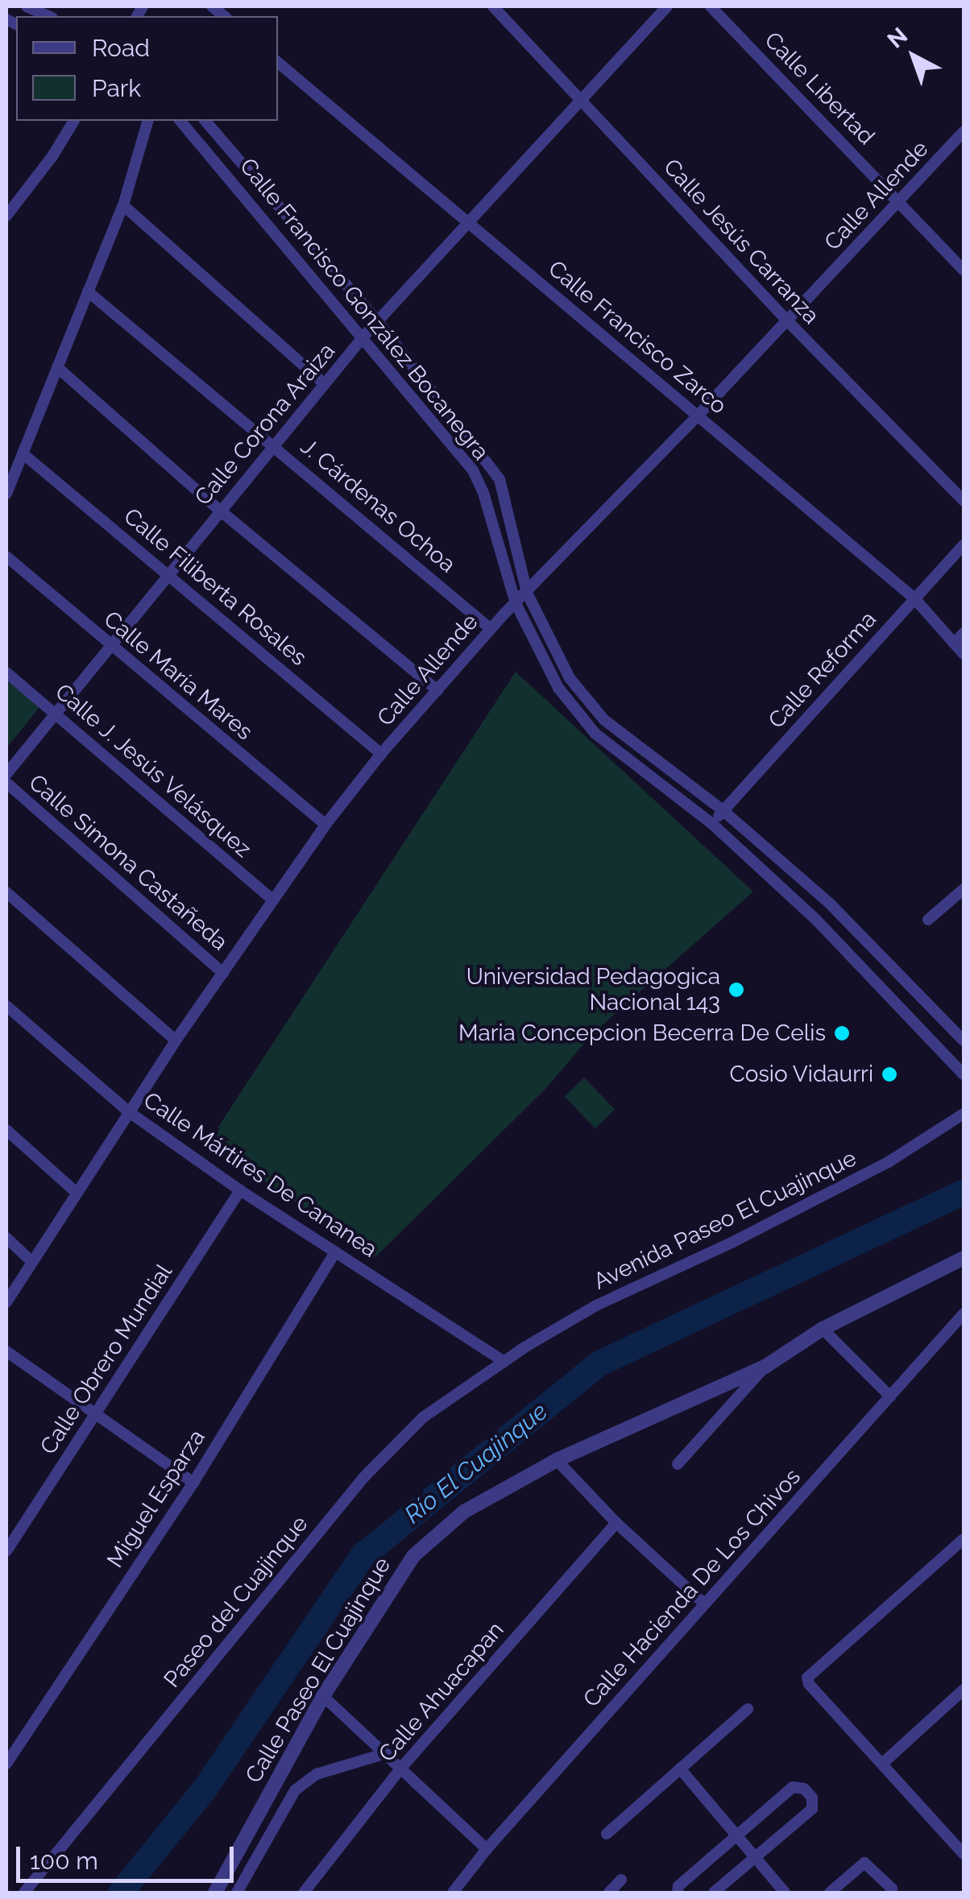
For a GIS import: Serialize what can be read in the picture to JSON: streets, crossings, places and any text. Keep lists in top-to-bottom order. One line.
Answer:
{"streets":{"street":["Calle Libertad","Calle Allende","Calle Jesús Carranza","Calle Francisco González Bocanegra","Calle Francisco Zarco","Calle Corona Araiza","J. Cárdenas Ochoa","Calle Filiberta Rosales","Calle Reforma","Calle María Mares","Calle J. Jesús Velásquez","Calle Simona Castañeda","Calle Mártires De Cananea","Avenida Paseo El Cuajinque","Calle Obrero Mundial","Miguel Esparza","Calle Hacienda De Los Chivos","Paseo del Cuajinque","Calle Paseo El Cuajinque","Calle Ahuacapan"]},"crossings":[["Calle Libertad","Calle Allende"],["Calle Allende","Calle Jesús Carranza"],["Calle Allende","Calle Francisco González Bocanegra"],["Calle Allende","Calle Francisco Zarco"],["Calle Allende","J. Cárdenas Ochoa"],["Calle Allende","Calle Filiberta Rosales"],["Calle Allende","Calle María Mares"],["Calle Allende","Calle J. Jesús Velásquez"],["Calle Allende","Calle Simona Castañeda"],["Calle Allende","Calle Mártires De Cananea"],["Calle Jesús Carranza","Calle Corona Araiza"],["Calle Francisco González Bocanegra","Calle Corona Araiza"],["Calle Francisco González Bocanegra","Calle Reforma"],["Calle Francisco Zarco","Calle Corona Araiza"],["Calle Francisco Zarco","Calle Reforma"],["Calle Corona Araiza","J. Cárdenas Ochoa"],["Calle Corona Araiza","Calle Filiberta Rosales"],["Calle Corona Araiza","Calle María Mares"],["Calle Corona Araiza","Calle J. Jesús Velásquez"],["Calle Mártires De Cananea","Avenida Paseo El Cuajinque"],["Calle Mártires De Cananea","Calle Obrero Mundial"],["Calle Mártires De Cananea","Miguel Esparza"],["Calle Mártires De Cananea","Paseo del Cuajinque"],["Avenida Paseo El Cuajinque","Paseo del Cuajinque"]],"water":["Río El Cuajinque"],"places":["Universidad Pedagogica Nacional 143","Maria Concepcion Becerra De Celis","Cosio Vidaurri"],"legend":["Road","Park"],"scale_bar":"100 m","north":"top left"}
